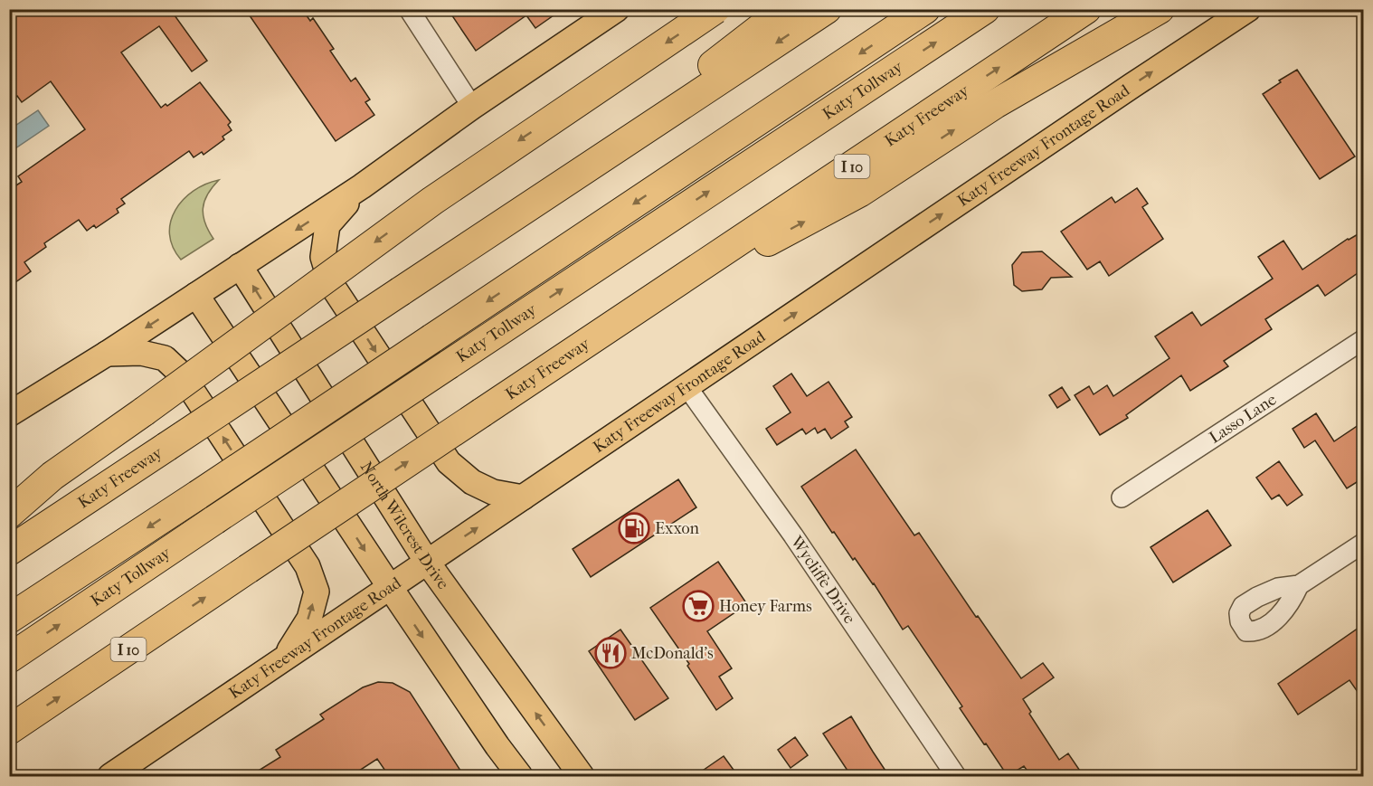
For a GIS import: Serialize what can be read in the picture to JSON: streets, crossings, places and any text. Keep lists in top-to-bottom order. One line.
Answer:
{"streets":{"highway":["Katy Tollway","Katy Freeway","I 10"],"main road":["Katy Freeway Frontage Road","North Wilcrest Drive"],"street":["Lasso Lane","Wycliffe Drive"]},"crossings":[["Katy Freeway Frontage Road","North Wilcrest Drive"],["Katy Freeway Frontage Road","Wycliffe Drive"]],"one_way":["Katy Freeway Frontage Road"],"places":{"fuel station":["Exxon"],"supermarket":["Honey Farms"],"restaurant":["McDonald's"]}}
